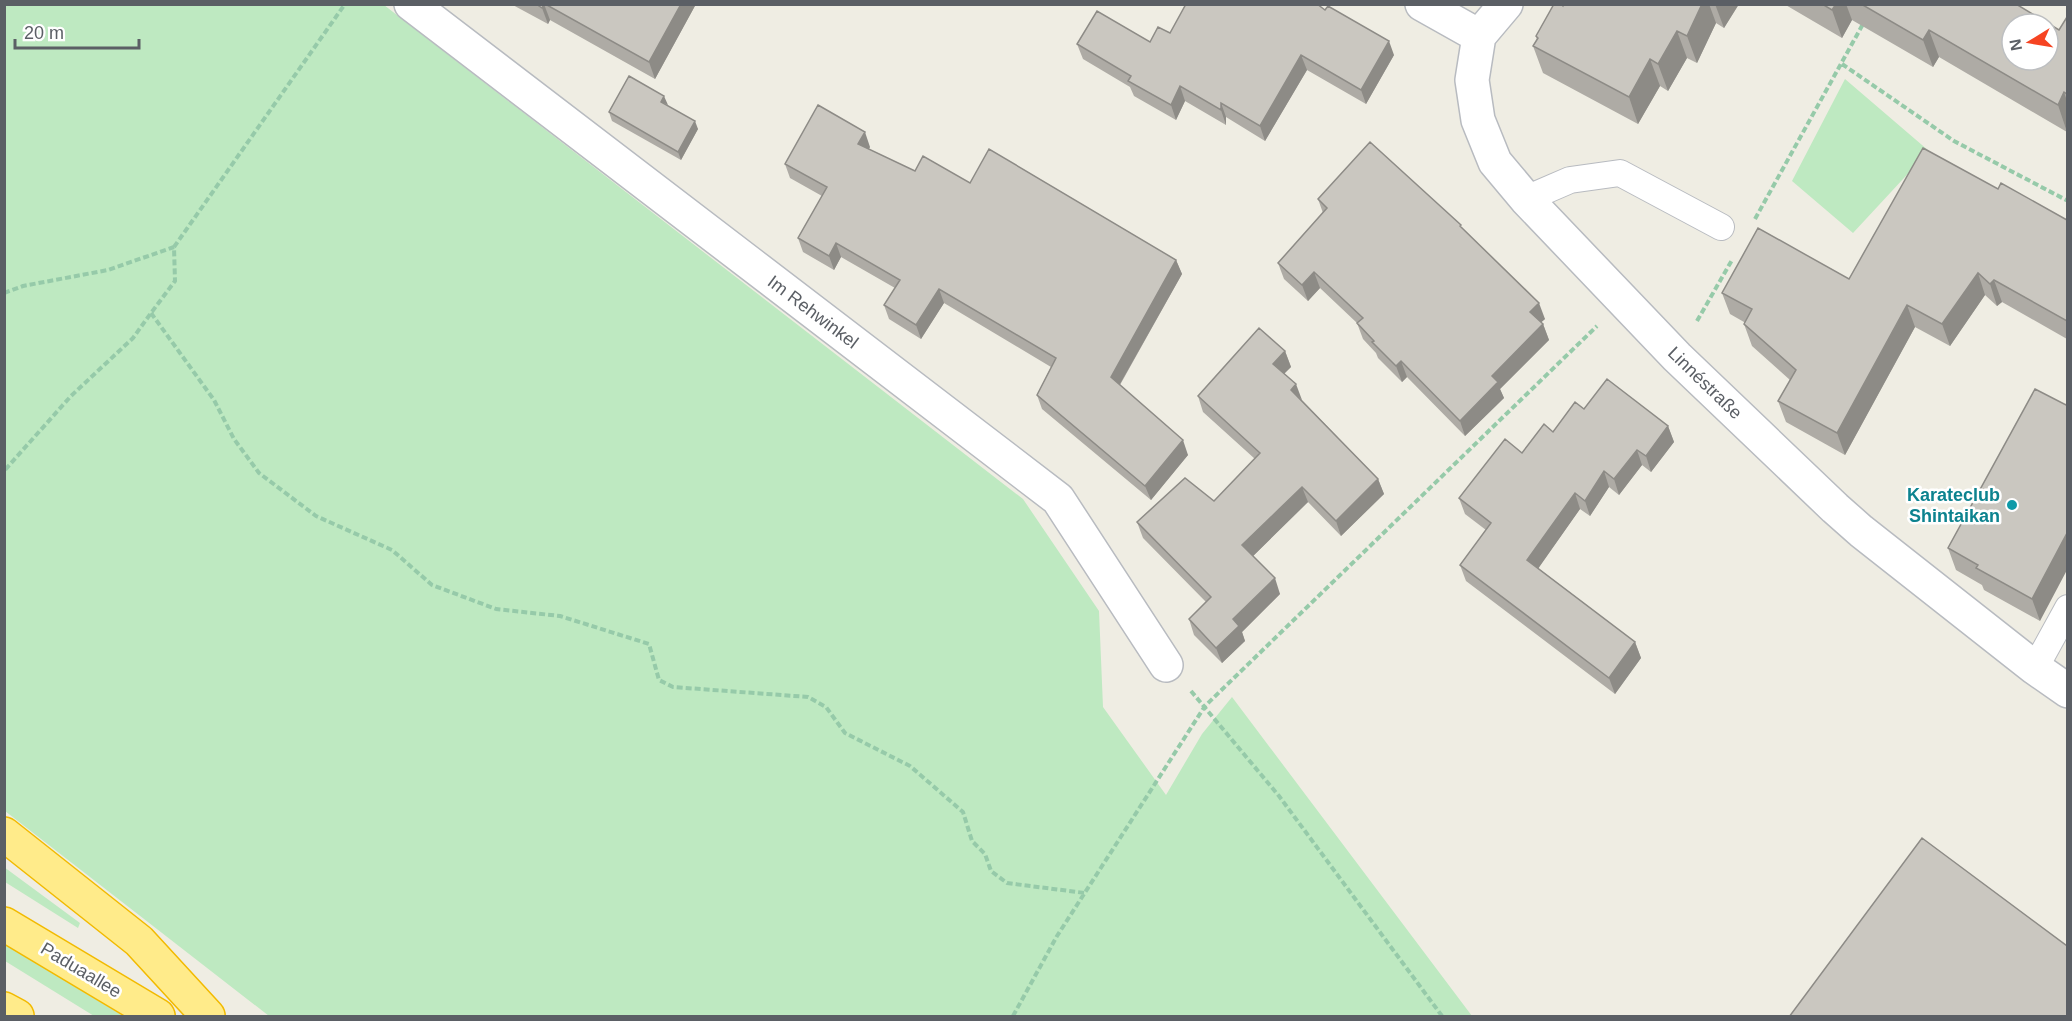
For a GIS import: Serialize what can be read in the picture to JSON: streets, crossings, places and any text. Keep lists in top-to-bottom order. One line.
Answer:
{"streets":{"highway":["Paduaallee"],"street":["Im Rehwinkel","Linnéstraße"]},"places":["Karateclub Shintaikan"],"scale_bar":"20 m","north":"left"}
